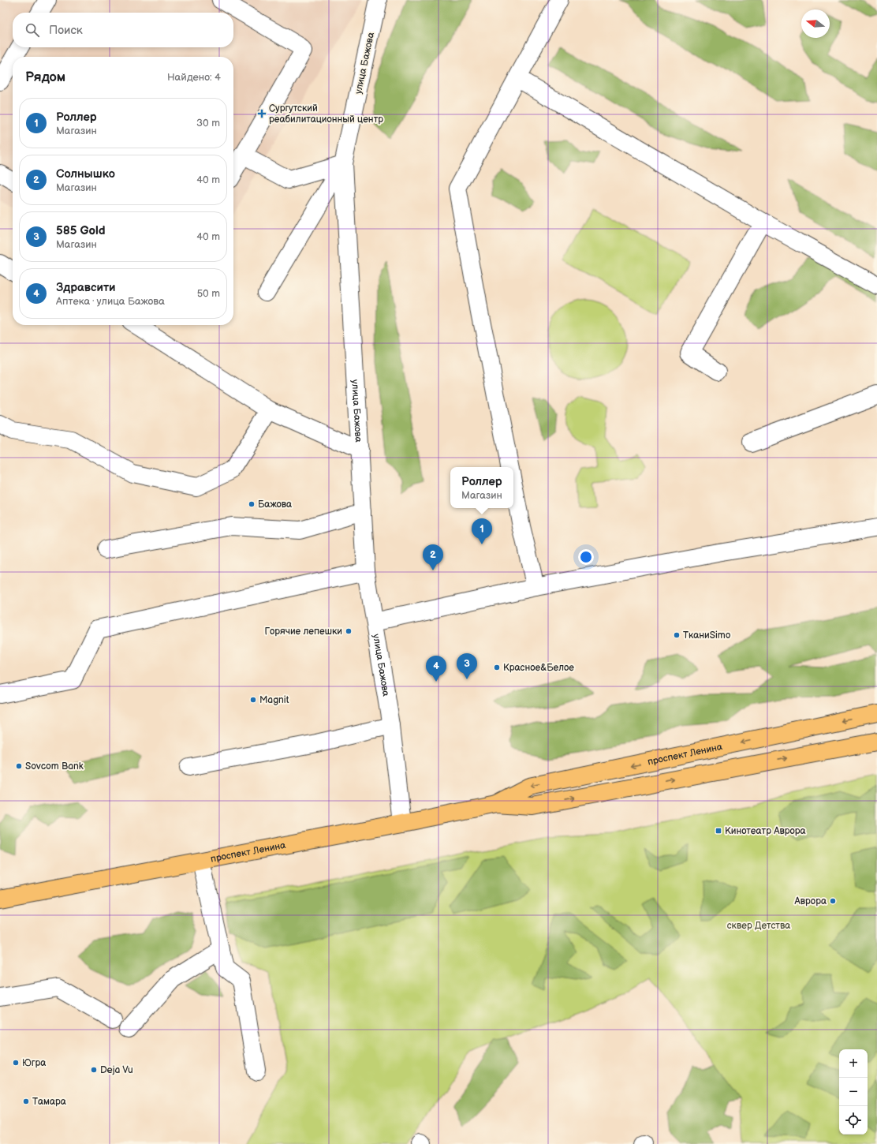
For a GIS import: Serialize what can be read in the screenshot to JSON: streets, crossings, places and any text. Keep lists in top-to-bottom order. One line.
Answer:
{"streets":{"main road":["проспект Ленина"],"street":["улица Бажова"]},"crossings":[["улица Бажова","проспект Ленина"]],"parks":["сквер Детства"],"places":{"health":["Сургутский реабилитационный центр"],"other":["Бажова","Горячие лепешки","ТканиSimo","Красное&Белое","Magnit","Sovcom Bank","Аврора","Югра","Deja Vu","Тамара"],"transit":["Кинотеатр Аврора"]},"north":"left","page":{"search":"Поиск","heading":["Рядом","Найдено: 4"],"list":[{"mark":"1","name":"Роллер","note":"Магазин","value":"30 m"},{"mark":"2","name":"Солнышко","note":"Магазин","value":"40 m"},{"mark":"3","name":"585 Gold","note":"Магазин","value":"40 m"},{"mark":"4","name":"Здравсити","note":"Аптека · улица Бажова","value":"50 m"}],"popup":["Роллер","Магазин"],"pins":["1","2","3","4"],"map_buttons":["+","−"]}}
